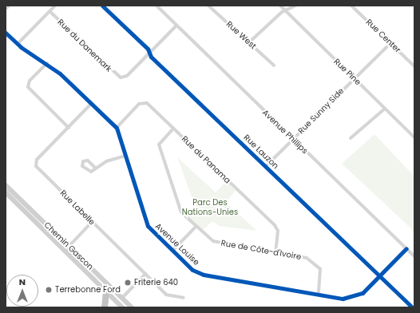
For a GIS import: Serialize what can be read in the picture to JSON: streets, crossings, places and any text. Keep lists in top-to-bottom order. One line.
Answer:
{"streets":{"main road":["Chemin Gascon"],"street":["Rue West","Rue Center","Rue du Danemark","Rue Pine","Rue Sunny Side","Avenue Phillips","Rue Lauzon","Rue du Panama","Rue Labelle","Avenue Louise","Rue de Côte-d'Ivoire"]},"crossings":[["Rue Center","Rue Sunny Side"],["Rue du Danemark","Avenue Phillips"],["Rue du Danemark","Rue Lauzon"],["Rue Pine","Rue Sunny Side"],["Rue Sunny Side","Avenue Phillips"],["Rue Sunny Side","Rue Lauzon"],["Avenue Phillips","Avenue Louise"],["Rue Lauzon","Avenue Louise"],["Rue du Panama","Avenue Louise"],["Rue du Panama","Rue de Côte-d'Ivoire"],["Rue Labelle","Avenue Louise"],["Avenue Louise","Rue de Côte-d'Ivoire"]],"parks":["Parc Des Nations-Unies"],"places":["Friterie 640","Terrebonne Ford"],"north":"top"}
